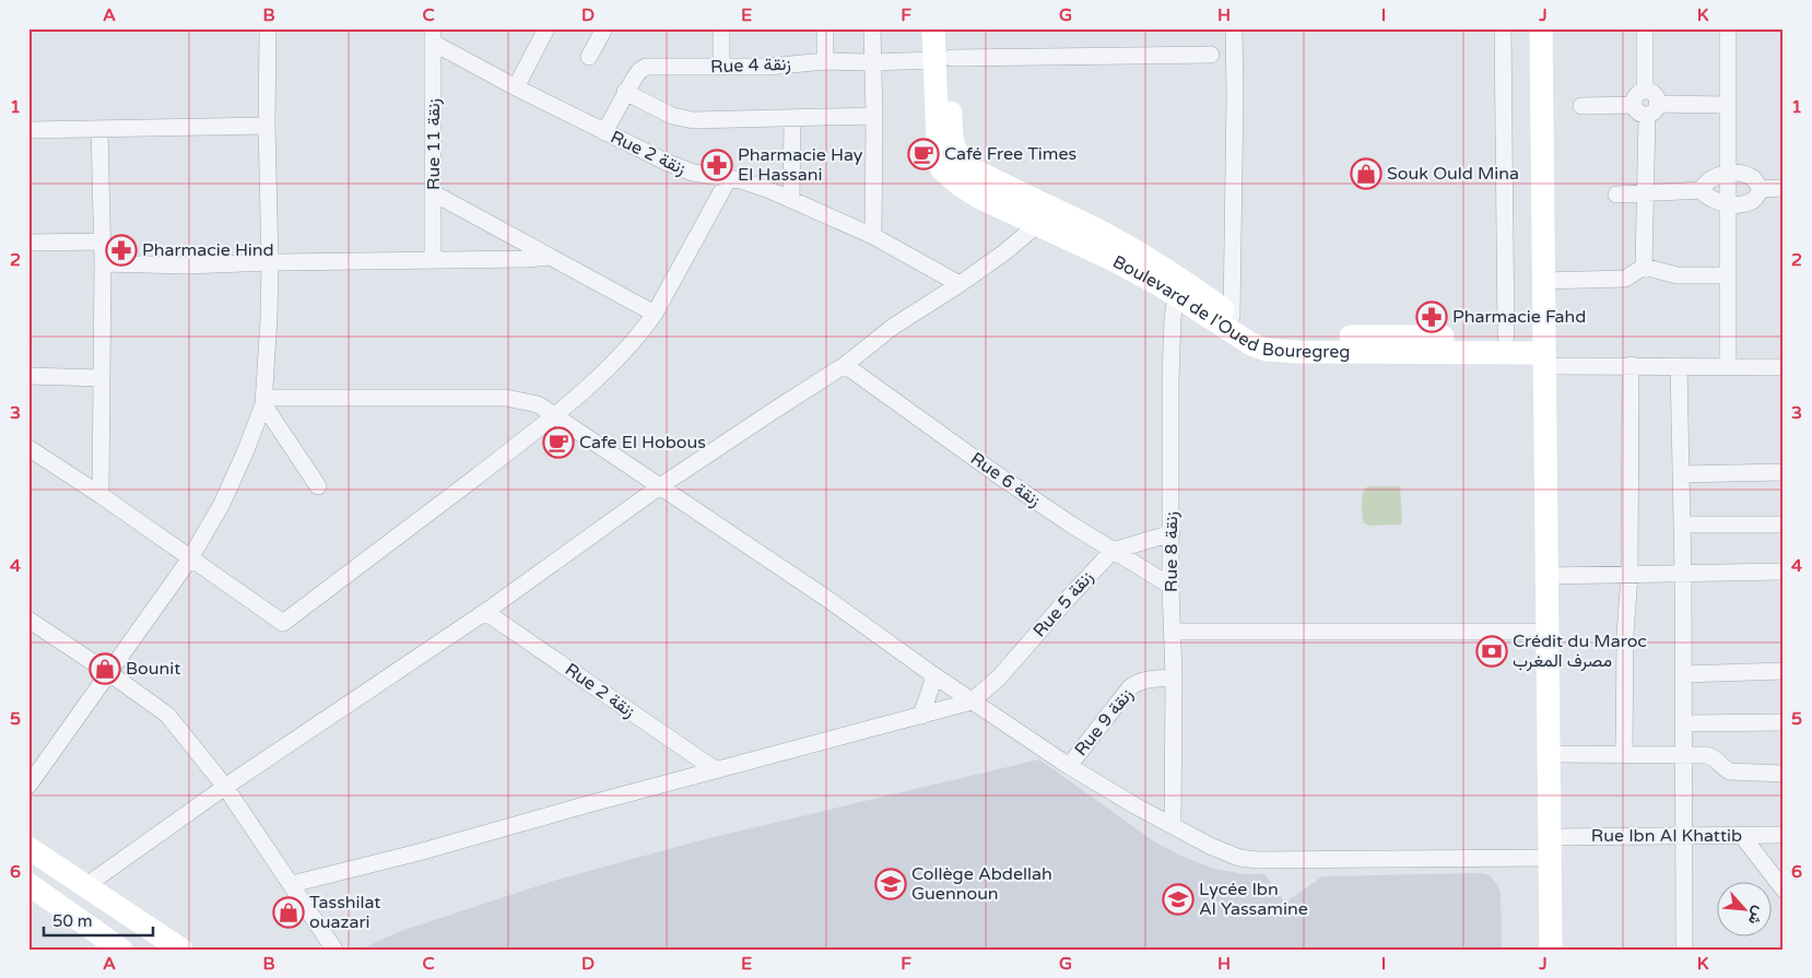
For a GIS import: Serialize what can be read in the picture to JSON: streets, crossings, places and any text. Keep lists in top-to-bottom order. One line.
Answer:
{"streets":{"main road":["Boulevard de l'Oued Bouregreg"],"street":["Rue 4 زنقة","Rue 11 زنقة","Rue 2 زنقة","Rue 6 زنقة","Rue 8 زنقة","Rue 5 زنقة","Rue 9 زنقة","Rue Ibn Al Khattib"]},"crossings":[["Rue 4 زنقة","Rue 2 زنقة"],["Rue 4 زنقة","Boulevard de l'Oued Bouregreg"],["Rue 11 زنقة","Rue 2 زنقة"],["Boulevard de l'Oued Bouregreg","Rue 8 زنقة"],["Rue 6 زنقة","Rue 8 زنقة"],["Rue 6 زنقة","Rue 5 زنقة"],["Rue 8 زنقة","Rue 9 زنقة"],["Rue 8 زنقة","Rue Ibn Al Khattib"],["Rue 5 زنقة","Rue Ibn Al Khattib"],["Rue 9 زنقة","Rue Ibn Al Khattib"]],"places":{"cafe":["Café Free Times","Cafe El Hobous"],"pharmacy":["Pharmacie Hay El Hassani","Pharmacie Hind","Pharmacie Fahd"],"shop":["Souk Ould Mina","Bounit","Tasshilat ouazari"],"bank":["Crédit du Maroc مصرف المغرب"],"school or university":["Collège Abdellah Guennoun","Lycée Ibn Al Yassamine"]},"scale_bar":"50 m","north":"bottom right","grid":{"columns":["A","B","C","D","E","F","G","H","I","J","K"],"rows":["1","2","3","4","5","6"]}}
